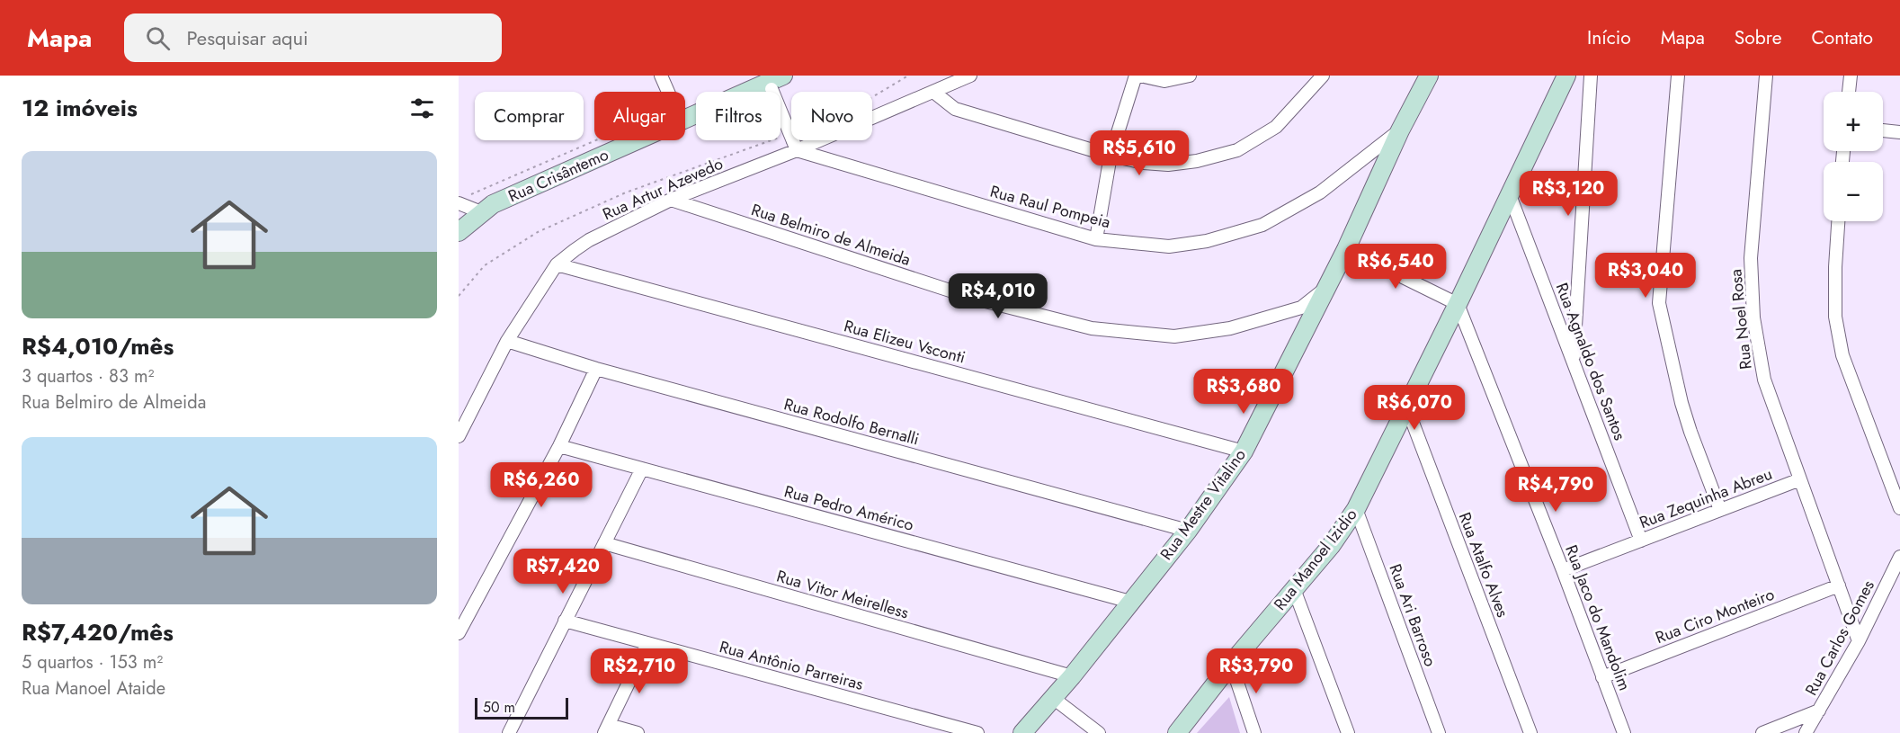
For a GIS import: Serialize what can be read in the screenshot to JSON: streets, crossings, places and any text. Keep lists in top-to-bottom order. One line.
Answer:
{"streets":{"street":["Rua Crisântemo","Rua Artur Azevedo","Rua Raul Pompeia","Rua Belmiro de Almeida","Rua Noel Rosa","Rua Elizeu Vsconti","Rua Agnaldo dos Santos","Rua Rodolfo Bernalli","Rua Zequinha Abreu","Rua Mestre Vitalino","Rua Pedro Américo","Rua Manoel Izidio","Rua Atalfo Alves","Rua Vitor Meirelless","Rua Ari Barroso","Rua Ciro Monteiro","Rua Jaco do Mandolim","Rua Carlos Gomes","Rua Antônio Parreiras"]},"crossings":[["Rua Artur Azevedo","Rua Belmiro de Almeida"],["Rua Artur Azevedo","Rua Elizeu Vsconti"],["Rua Artur Azevedo","Rua Rodolfo Bernalli"],["Rua Raul Pompeia","Rua Mestre Vitalino"],["Rua Belmiro de Almeida","Rua Mestre Vitalino"],["Rua Noel Rosa","Rua Zequinha Abreu"],["Rua Noel Rosa","Rua Ciro Monteiro"],["Rua Noel Rosa","Rua Carlos Gomes"],["Rua Elizeu Vsconti","Rua Mestre Vitalino"],["Rua Agnaldo dos Santos","Rua Zequinha Abreu"],["Rua Agnaldo dos Santos","Rua Manoel Izidio"],["Rua Rodolfo Bernalli","Rua Mestre Vitalino"],["Rua Zequinha Abreu","Rua Jaco do Mandolim"],["Rua Mestre Vitalino","Rua Pedro Américo"],["Rua Mestre Vitalino","Rua Vitor Meirelless"],["Rua Manoel Izidio","Rua Atalfo Alves"],["Rua Manoel Izidio","Rua Ari Barroso"],["Rua Manoel Izidio","Rua Jaco do Mandolim"],["Rua Ciro Monteiro","Rua Jaco do Mandolim"]],"scale_bar":"50 m","page":{"header":"Mapa","search":"Pesquisar aqui","nav":["Início","Mapa","Sobre","Contato"],"heading":"12 imóveis","map_buttons":["+","−"],"chip":["Comprar","Alugar","Filtros","Novo"],"price":["R$5,610","R$3,120","R$6,540","R$3,040","R$4,010","R$3,680","R$6,070","R$6,260","R$4,790","R$7,420","R$2,710","R$3,790"],"list":[{"name":"R$4,010/mês","note":"3 quartos · 83 m² · Rua Belmiro de Almeida"},{"name":"R$7,420/mês","note":"5 quartos · 153 m² · Rua Manoel Ataide"}],"scale":"50 m"}}
